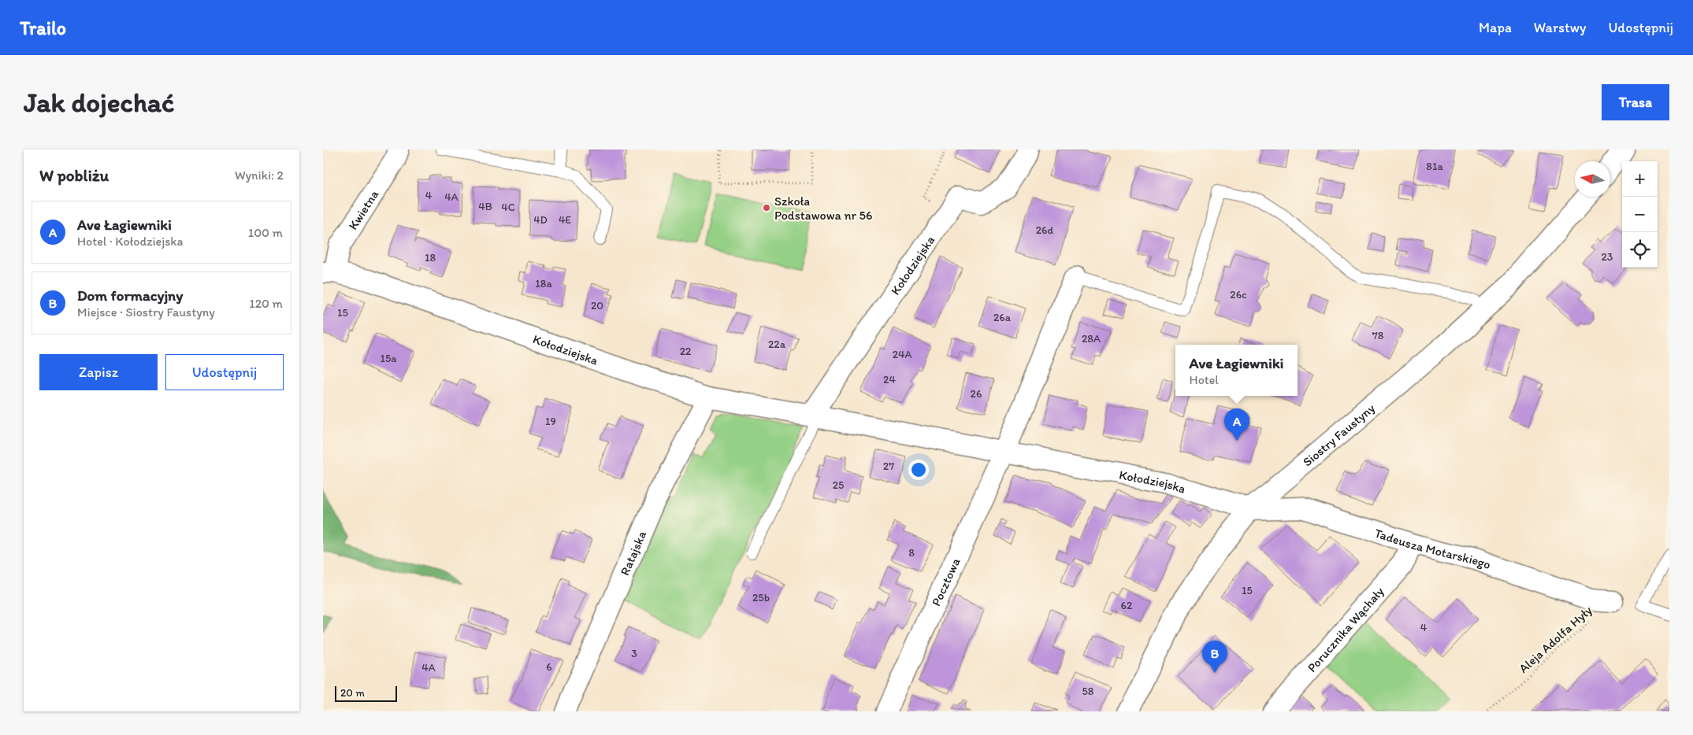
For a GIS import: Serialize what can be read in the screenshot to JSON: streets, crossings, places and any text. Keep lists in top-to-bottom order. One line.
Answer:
{"streets":{"street":["Kwietna","Kołodziejska","Siostry Faustyny","Tadeusza Motarskiego","Ratajska","Pocztowa","Porucznika Wąchały"],"path":["Aleja Adolfa Hyły"]},"crossings":[["Kwietna","Kołodziejska"],["Kołodziejska","Siostry Faustyny"],["Kołodziejska","Tadeusza Motarskiego"],["Kołodziejska","Ratajska"],["Kołodziejska","Pocztowa"],["Siostry Faustyny","Tadeusza Motarskiego"],["Tadeusza Motarskiego","Porucznika Wąchały"],["Tadeusza Motarskiego","Aleja Adolfa Hyły"]],"places":["Szkoła Podstawowa nr 56"],"house_numbers":["81a","4","4A","4B","4C","4D","4E","26d","23","18","18a","26c","20","15","26a","78","28A","22a","22","24A","15a","24","26","19","27","25","8","15","25b","62","4","3","6","4A","58"],"scale_bar":"20 m","north":"left","page":{"header":"Trailo","nav":["Mapa","Warstwy","Udostępnij"],"buttons":["Trasa",["Zapisz","Udostępnij"]],"title":"Jak dojechać","heading":["W pobliżu","Wyniki: 2"],"map_buttons":["+","−"],"list":[{"mark":"A","name":"Ave Łagiewniki","note":"Hotel · Kołodziejska","value":"100 m"},{"mark":"B","name":"Dom formacyjny","note":"Miejsce · Siostry Faustyny","value":"120 m"}],"popup":["Ave Łagiewniki","Hotel"],"pins":["A","B"],"scale":"20 m"}}
